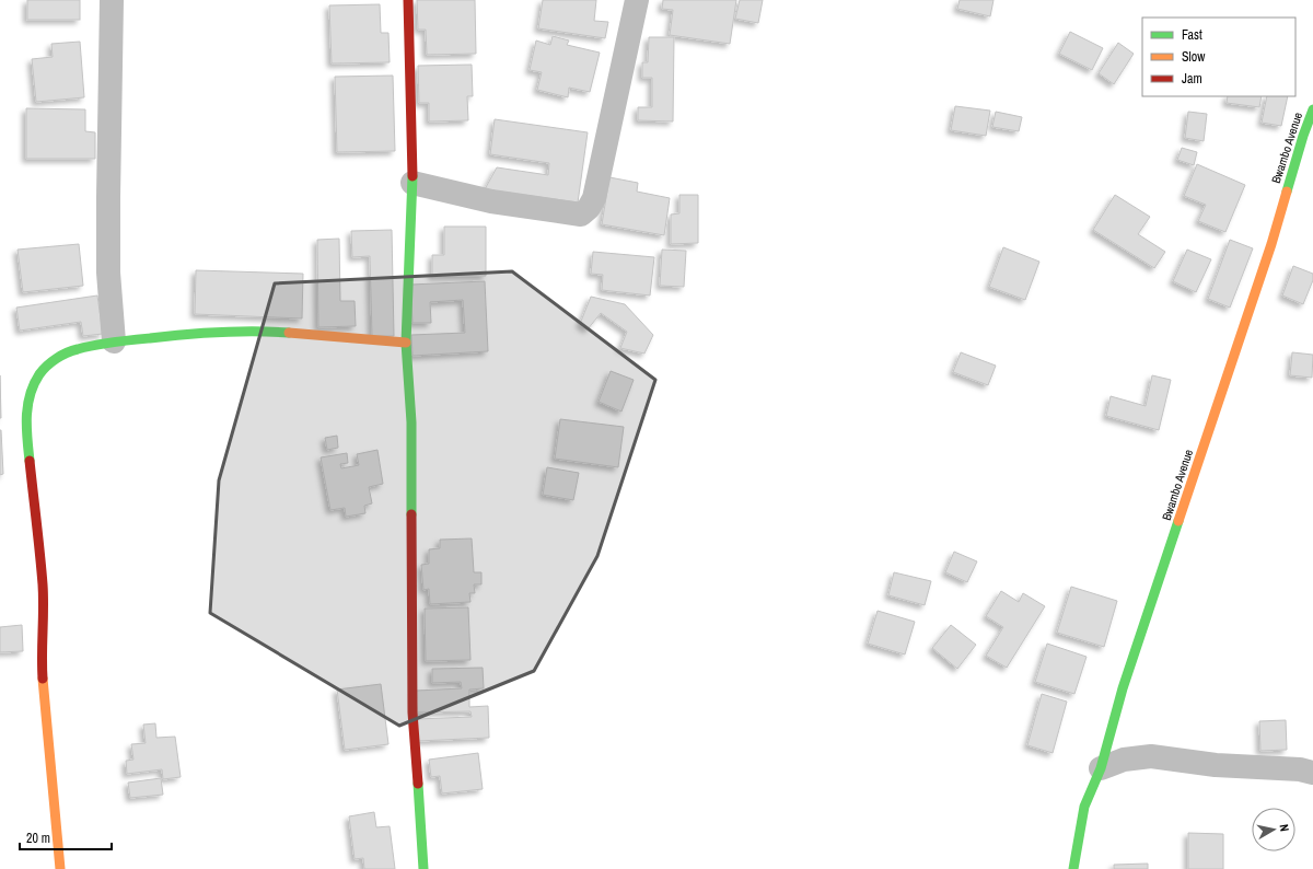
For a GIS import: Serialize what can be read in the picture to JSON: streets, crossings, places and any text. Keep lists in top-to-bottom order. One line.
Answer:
{"streets":{"street":["Bwambo Avenue"]},"legend":["Fast","Slow","Jam"],"scale_bar":"20 m","north":"right"}
